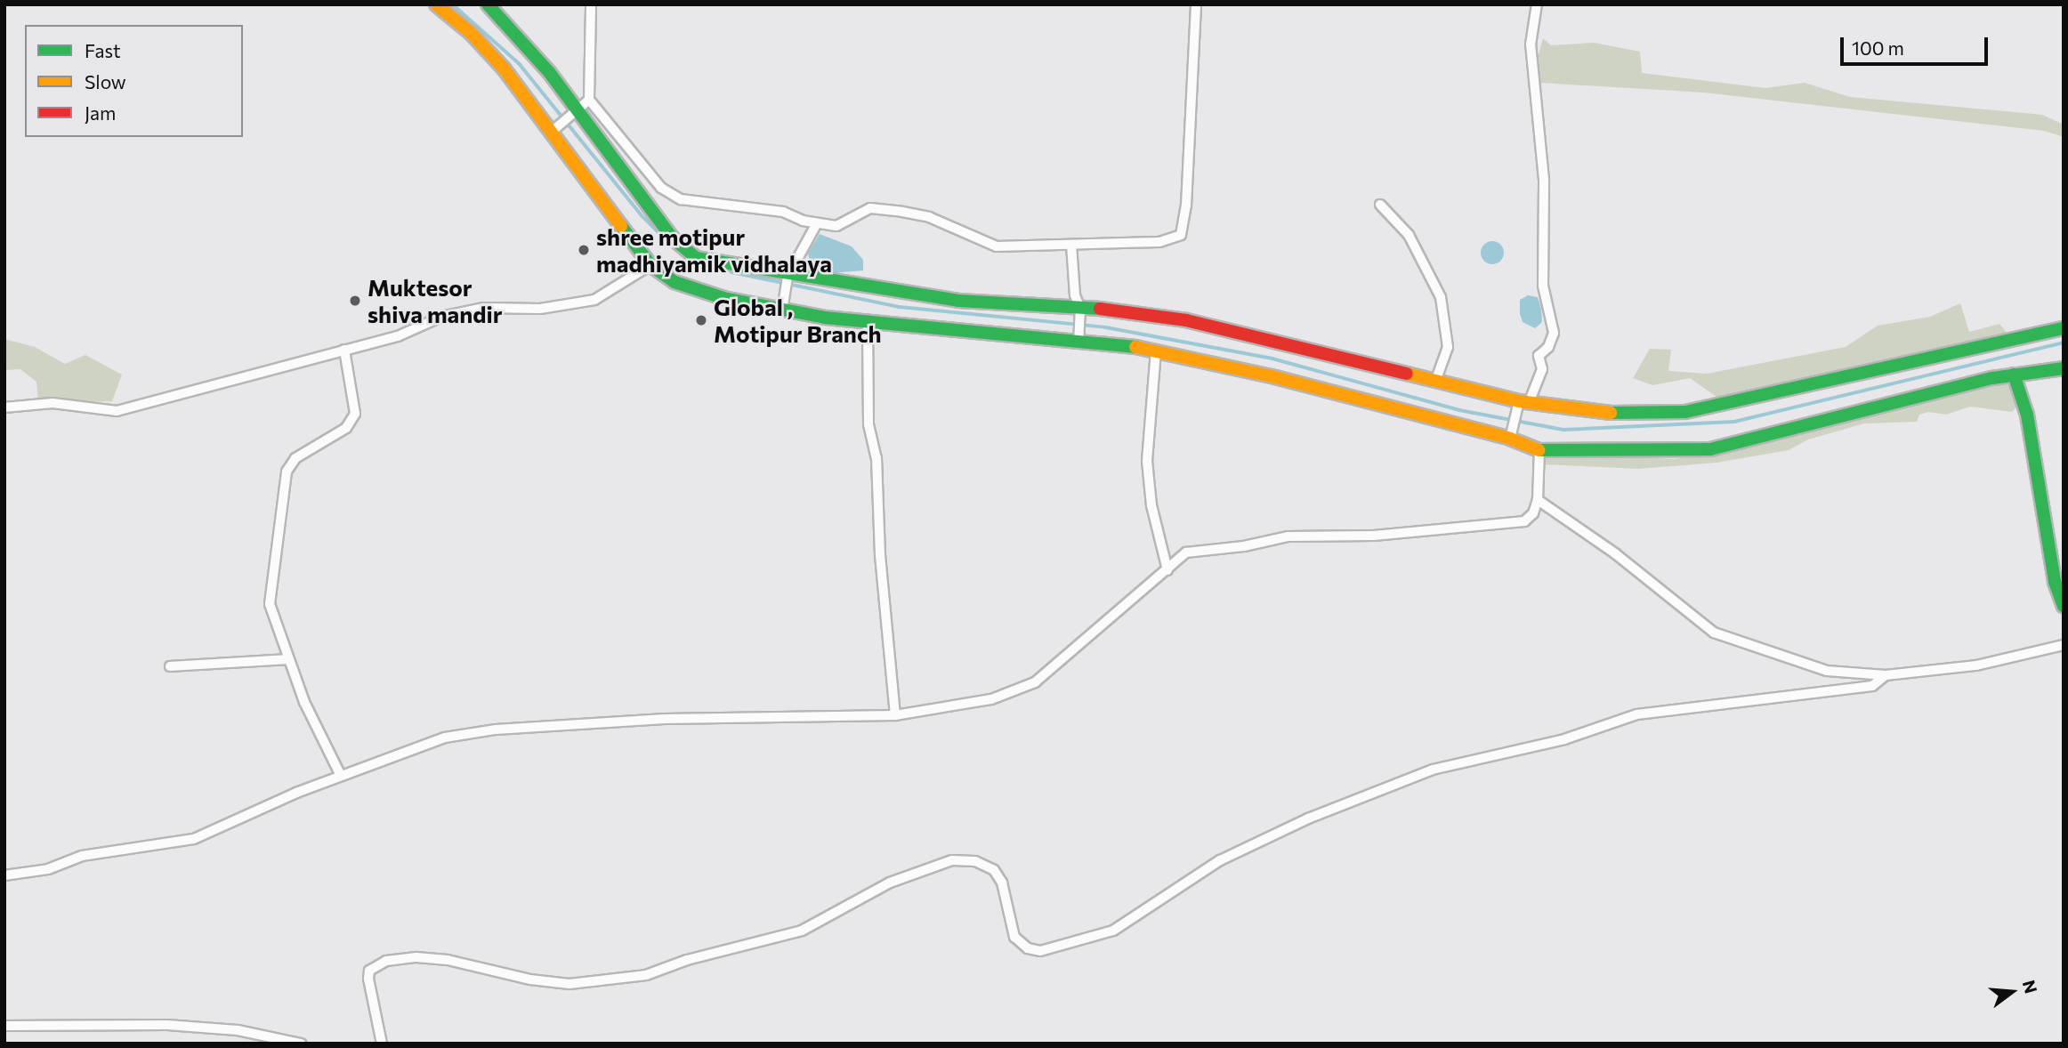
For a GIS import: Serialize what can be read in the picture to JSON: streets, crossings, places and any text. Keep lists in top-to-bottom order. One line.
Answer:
{"places":["shree motipur madhiyamik vidhalaya","Muktesor shiva mandir","Global , Motipur Branch"],"legend":["Fast","Slow","Jam"],"scale_bar":"100 m","north":"right"}
